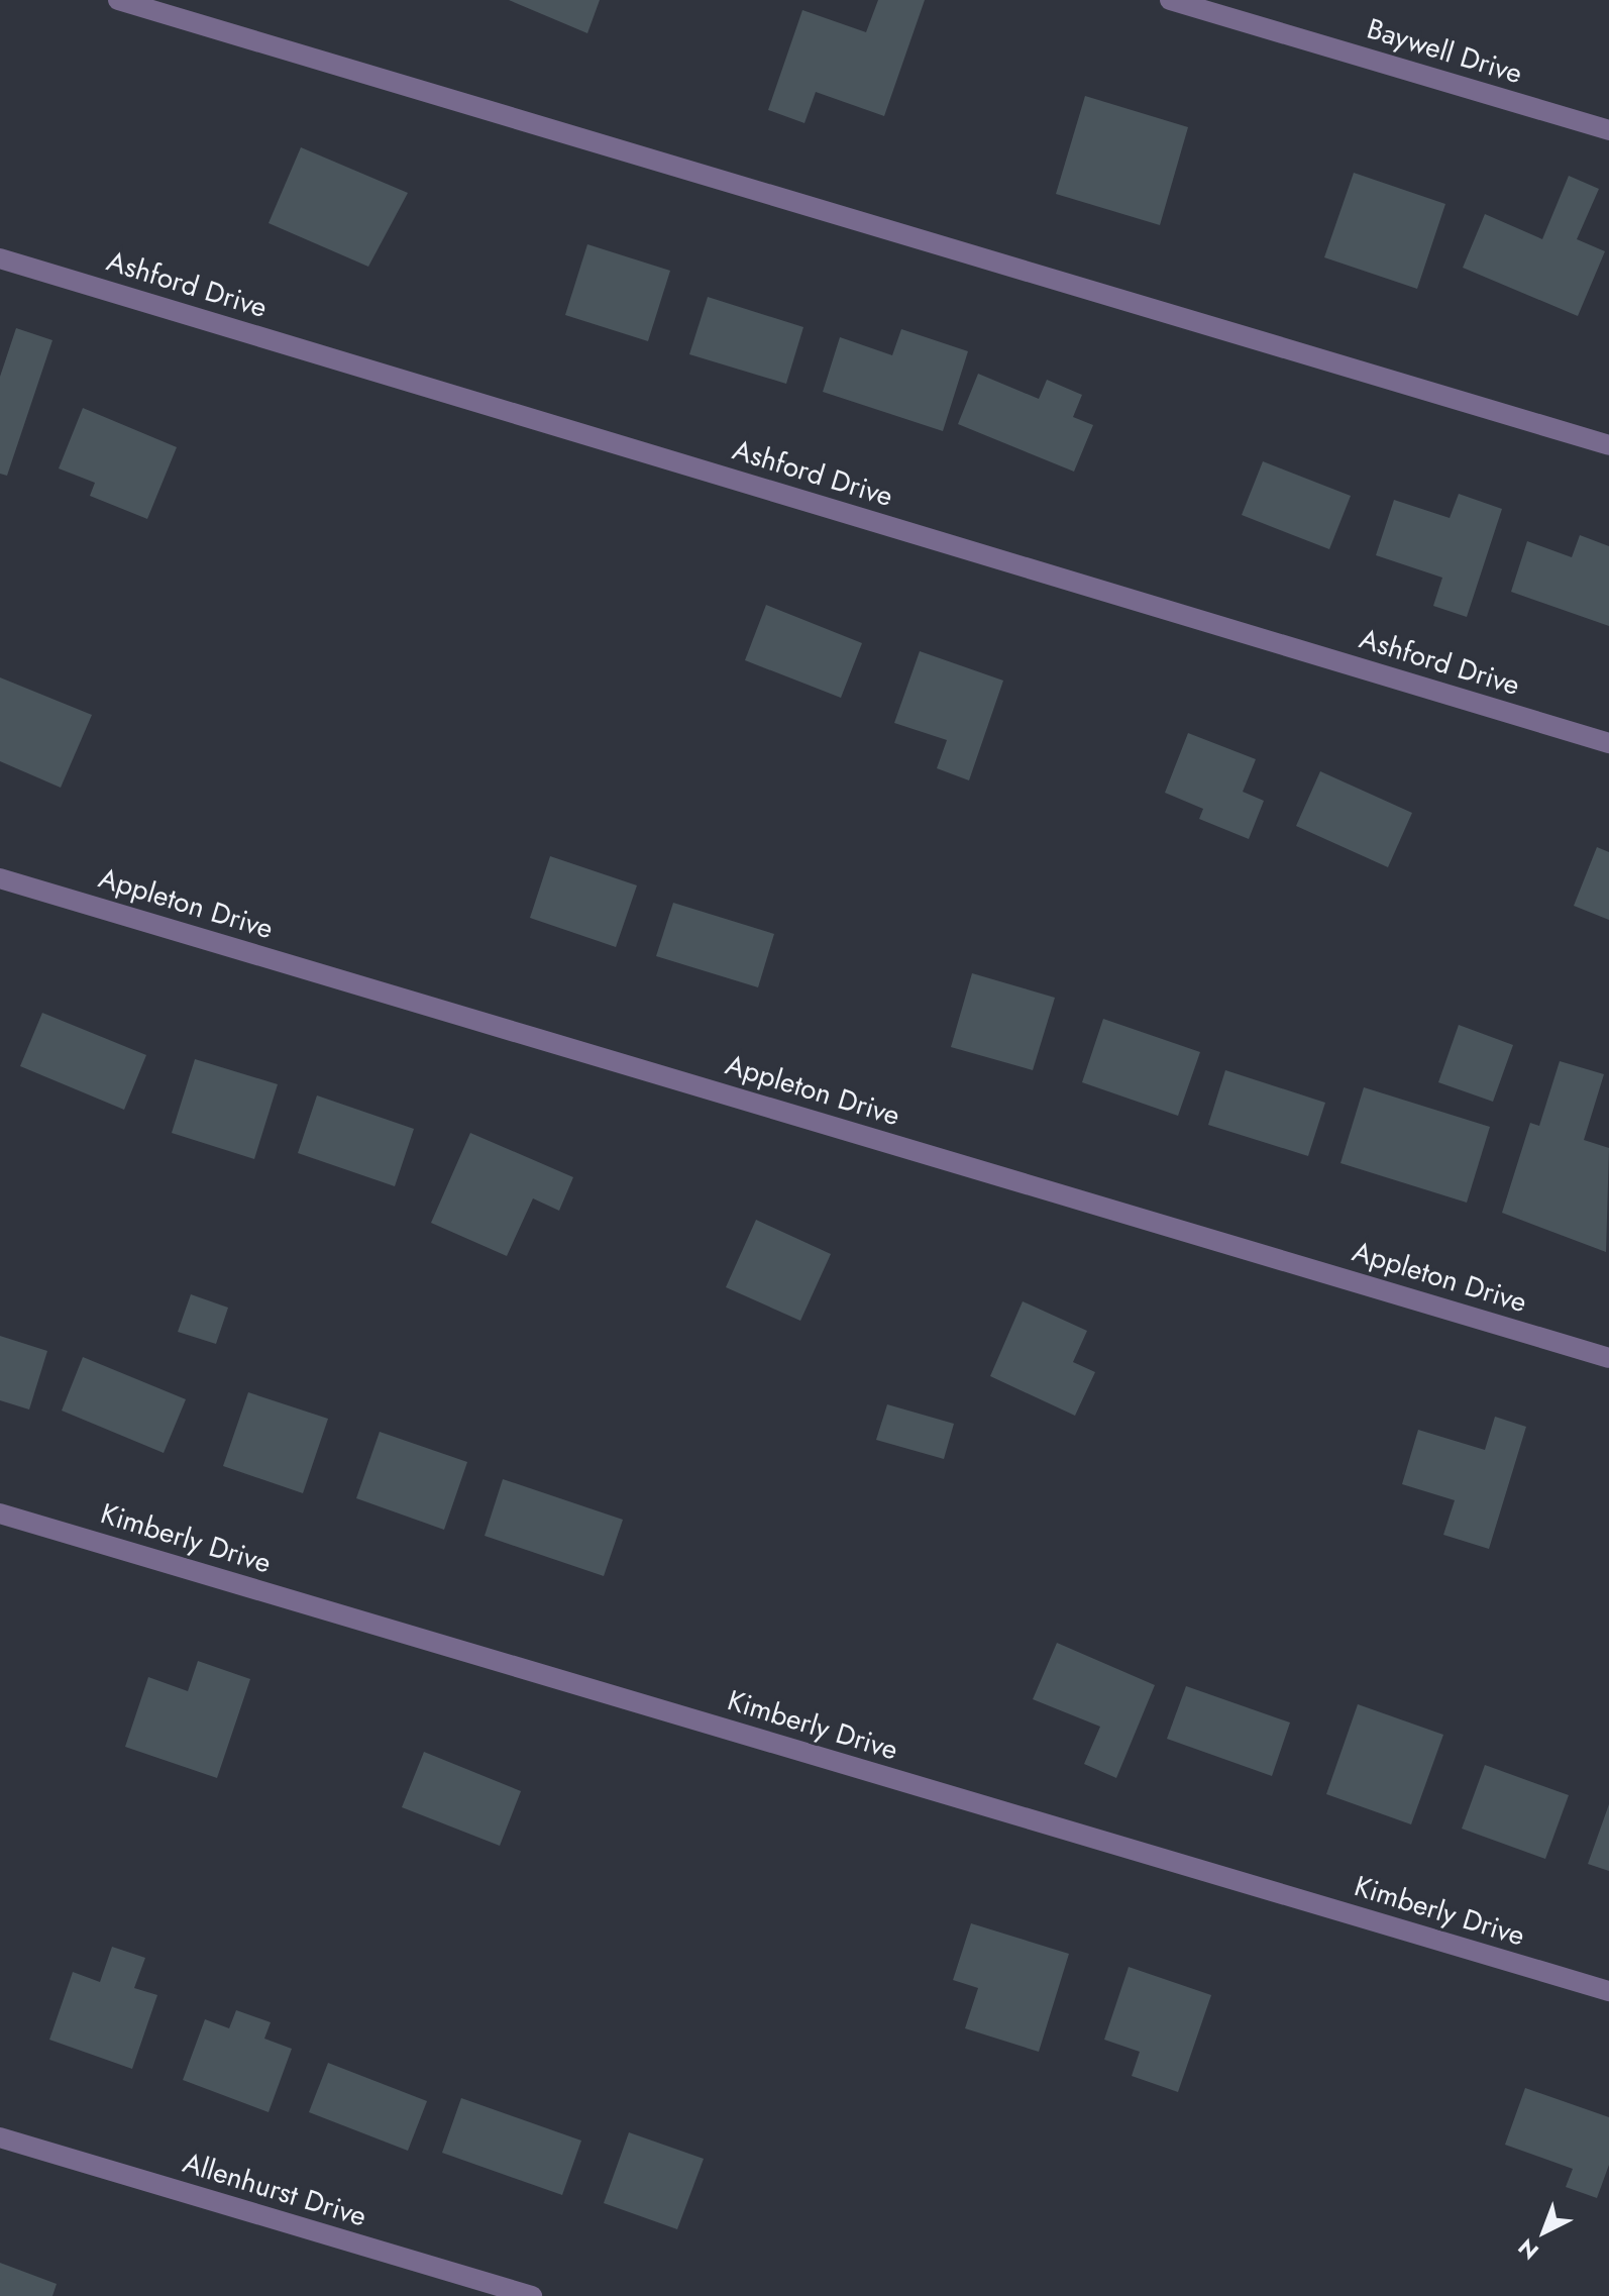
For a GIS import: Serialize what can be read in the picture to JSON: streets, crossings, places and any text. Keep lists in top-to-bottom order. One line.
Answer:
{"streets":{"street":["Baywell Drive","Ashford Drive","Appleton Drive","Kimberly Drive","Allenhurst Drive"]},"north":"bottom left"}
